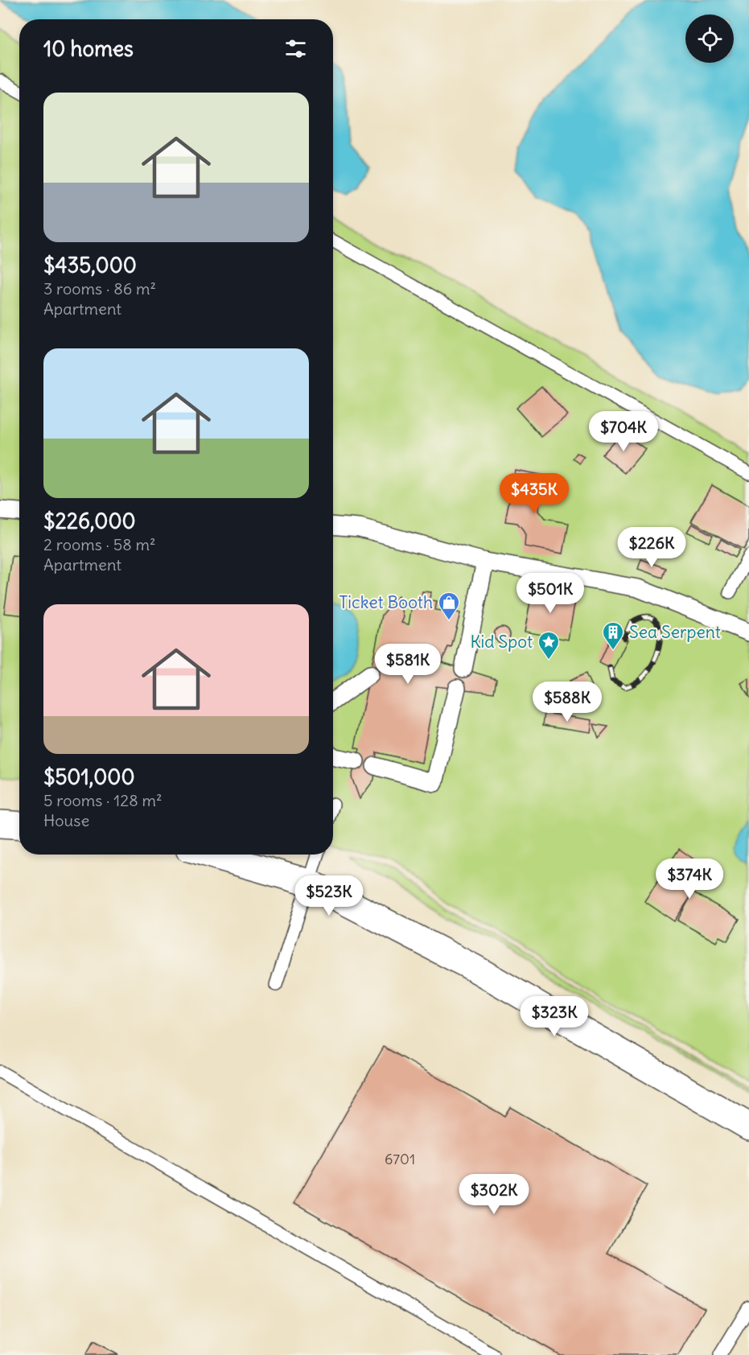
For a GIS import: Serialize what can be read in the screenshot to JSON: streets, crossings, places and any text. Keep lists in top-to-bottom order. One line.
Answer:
{"places":{"shop":["Ticket Booth"],"building":["Sea Serpent"],"place":["Kid Spot"]},"house_numbers":["6701"],"page":{"heading":"10 homes","list":[{"name":"$435,000","note":"3 rooms · 86 m² · Apartment"},{"name":"$226,000","note":"2 rooms · 58 m² · Apartment"},{"name":"$501,000","note":"5 rooms · 128 m² · House"}],"price":["$704K","$435K","$226K","$501K","$581K","$588K","$374K","$523K","$323K","$302K"]}}
